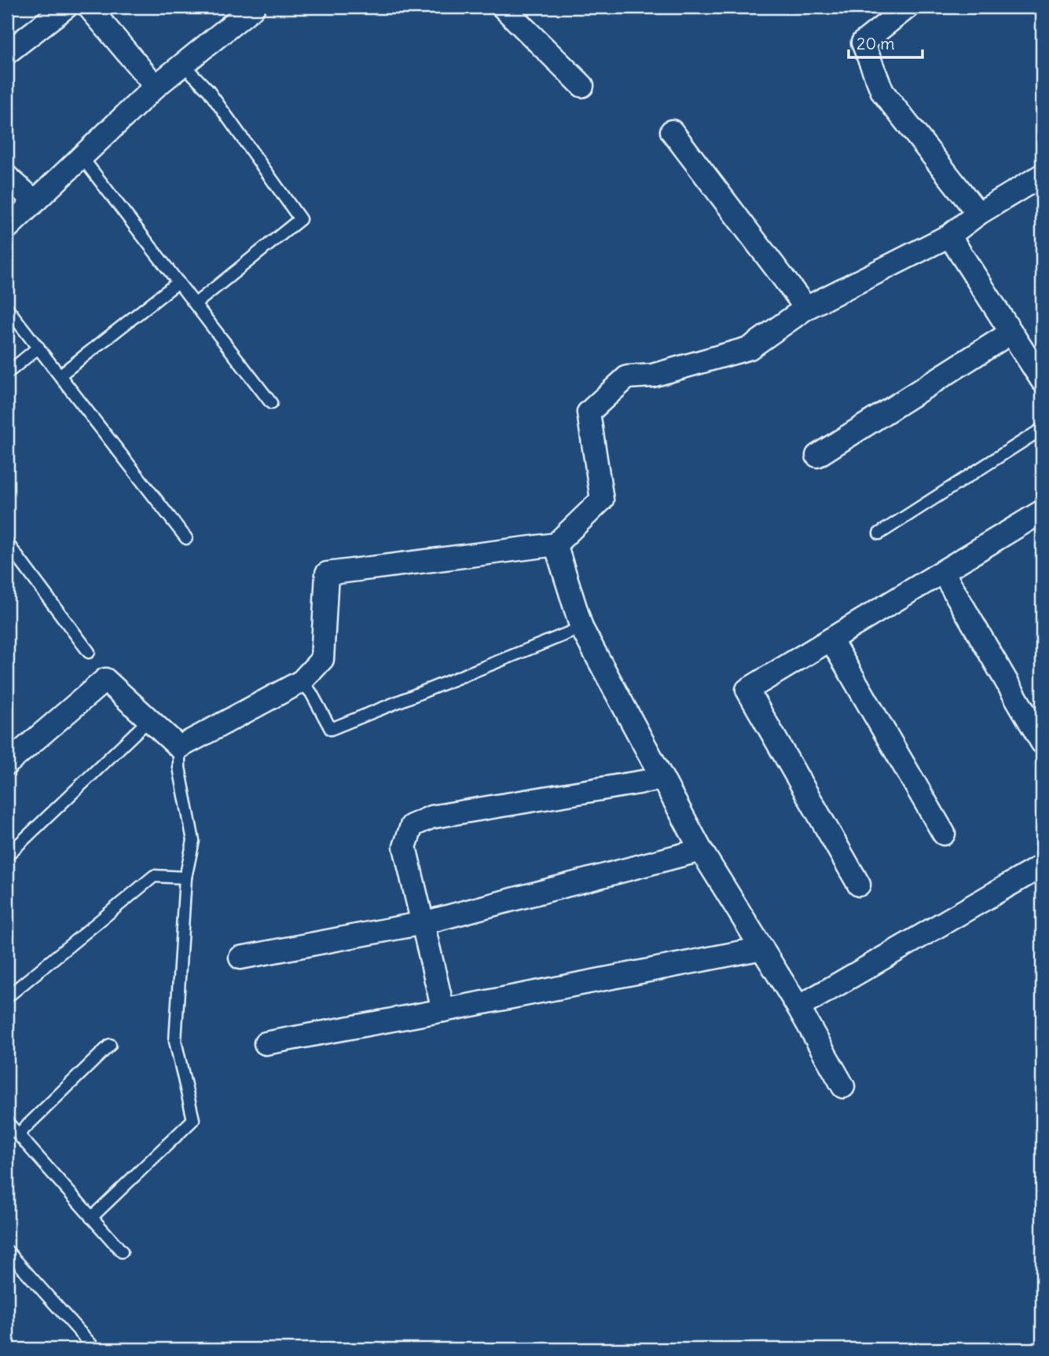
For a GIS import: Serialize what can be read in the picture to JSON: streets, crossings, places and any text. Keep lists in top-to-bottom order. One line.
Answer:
{"scale_bar":"20 m"}
